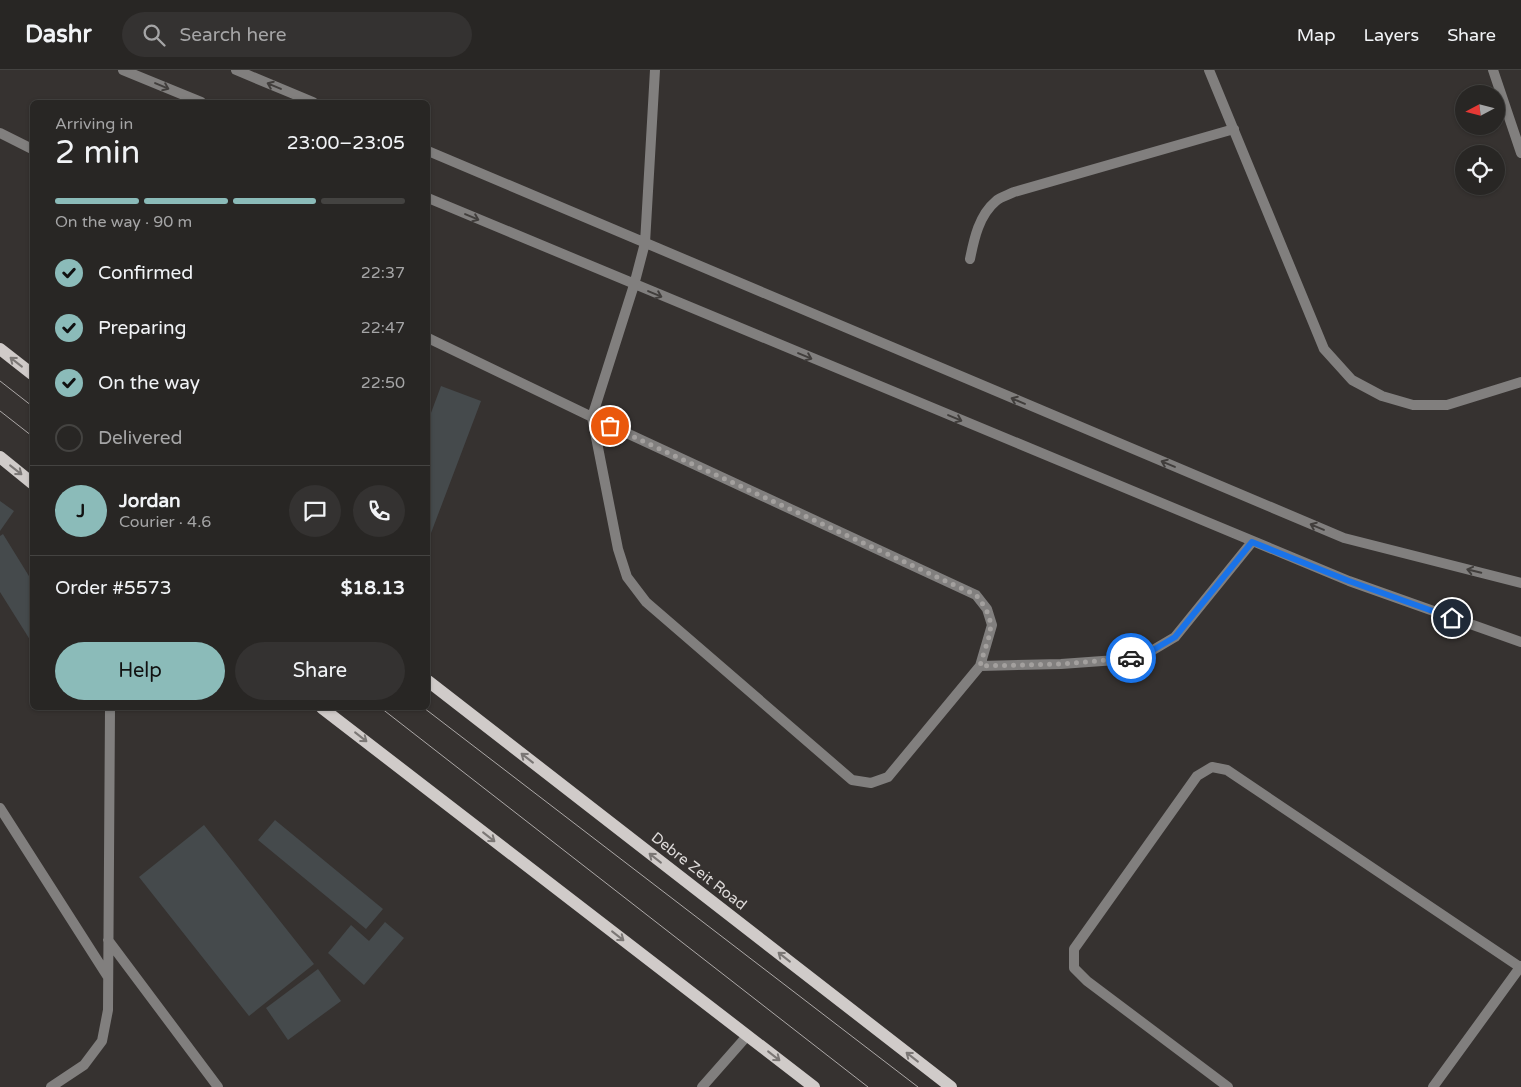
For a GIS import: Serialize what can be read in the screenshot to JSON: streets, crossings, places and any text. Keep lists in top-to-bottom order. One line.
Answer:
{"streets":{"main road":["Debre Zeit Road"]},"north":"left","page":{"header":"Dashr","search":"Search here","nav":["Map","Layers","Share"],"heading":["2 min","Arriving in","23:00–23:05"],"panel":["Jordan","Courier · 4.6","Order #5573","$18.13"],"bar":"On the way · 90 m","list":[["Confirmed","22:37"],["Preparing","22:47"],["On the way","22:50"],"Delivered"],"round":"J","buttons":["Help","Share"]}}
